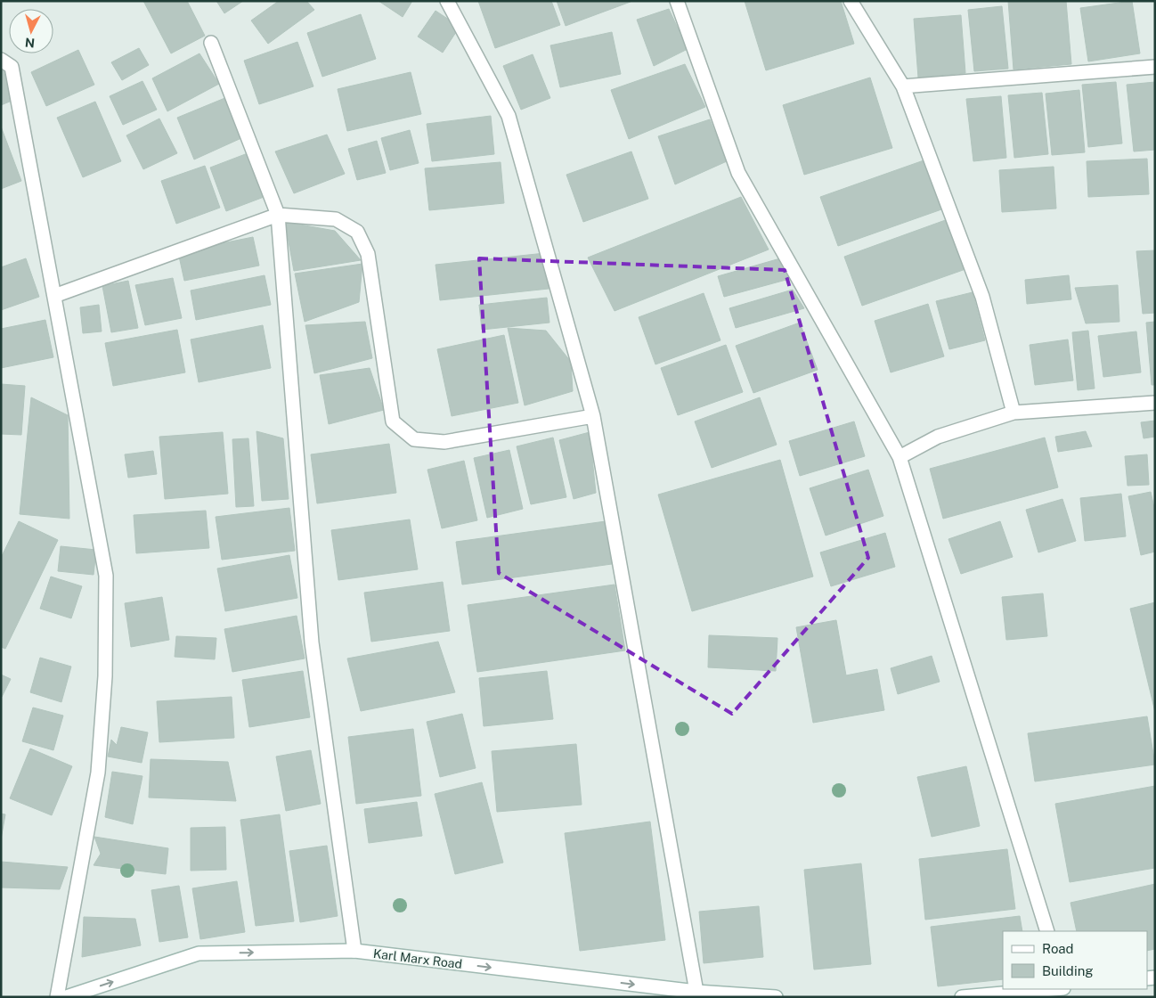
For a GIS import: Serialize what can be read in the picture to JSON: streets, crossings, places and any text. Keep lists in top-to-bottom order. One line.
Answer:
{"streets":{"street":["Karl Marx Road"]},"one_way":["Karl Marx Road"],"legend":["Road","Building"],"north":"bottom"}
